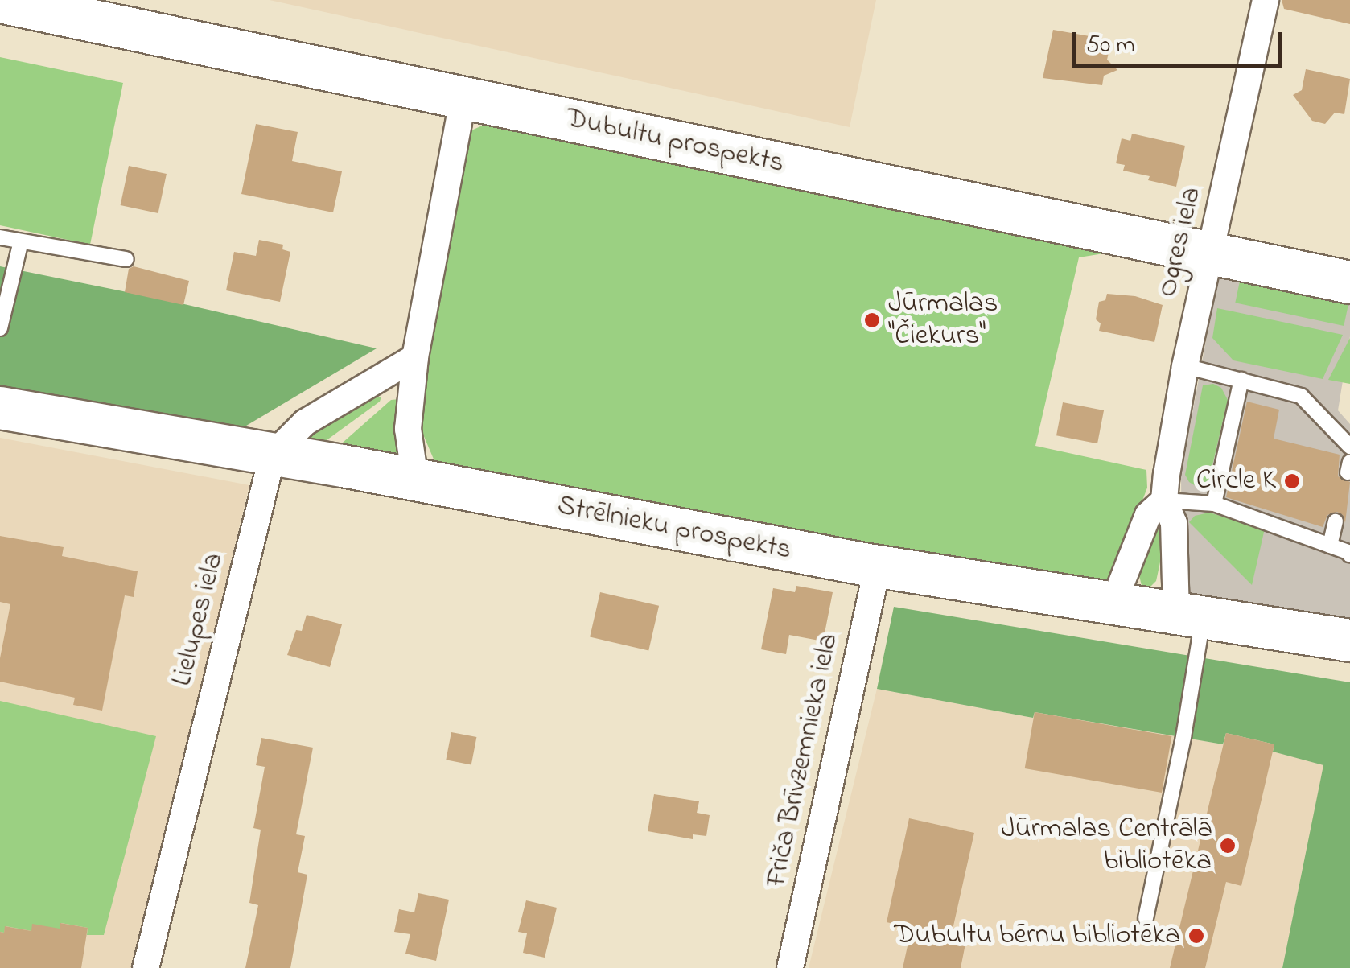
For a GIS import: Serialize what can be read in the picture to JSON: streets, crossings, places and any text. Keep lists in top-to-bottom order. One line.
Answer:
{"streets":{"main road":["Dubultu prospekts","Strēlnieku prospekts"],"street":["Ogres iela","Lielupes iela","Friča Brīvzemnieka iela"]},"crossings":[["Dubultu prospekts","Ogres iela"],["Ogres iela","Strēlnieku prospekts"],["Strēlnieku prospekts","Lielupes iela"],["Strēlnieku prospekts","Friča Brīvzemnieka iela"]],"places":["Jūrmalas \"Čiekurs\"","Circle K","Jūrmalas Centrālā bibliotēka","Dubultu bērnu bibliotēka"],"scale_bar":"50 m"}
